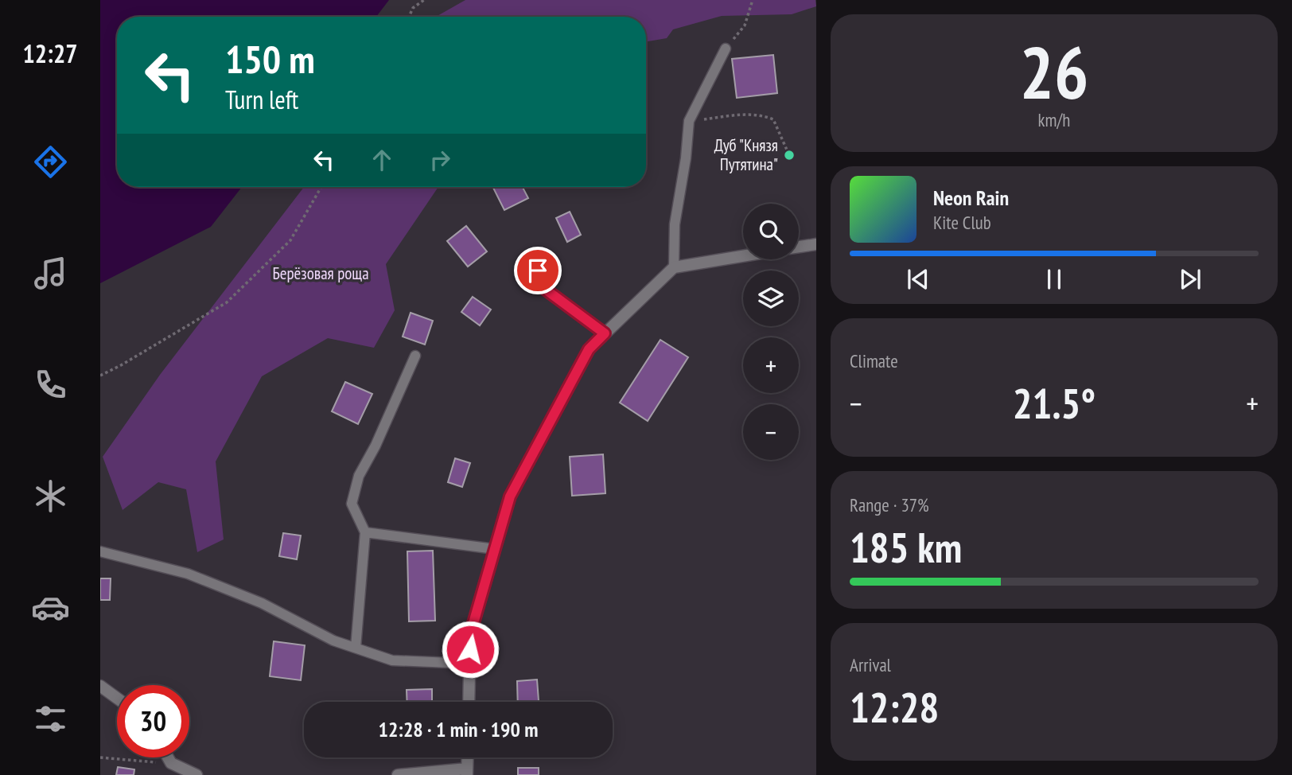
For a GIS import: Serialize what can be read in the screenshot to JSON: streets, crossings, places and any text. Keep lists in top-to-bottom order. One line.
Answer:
{"parks":["Берёзовая роща"],"places":["Дуб \"Князя Путятина\""],"page":{"tabs":"12:27","tile":[["26","km/h"],"Climate",["Range · 37%","185 km"],["Arrival","12:28"]],"turn":["150 m","Turn left"],"song":["Neon Rain","Kite Club"],"map_buttons":["+","−"],"heat":["−","21.5°","+"],"limit":"30","trip":"12:28 · 1 min · 190 m"}}
